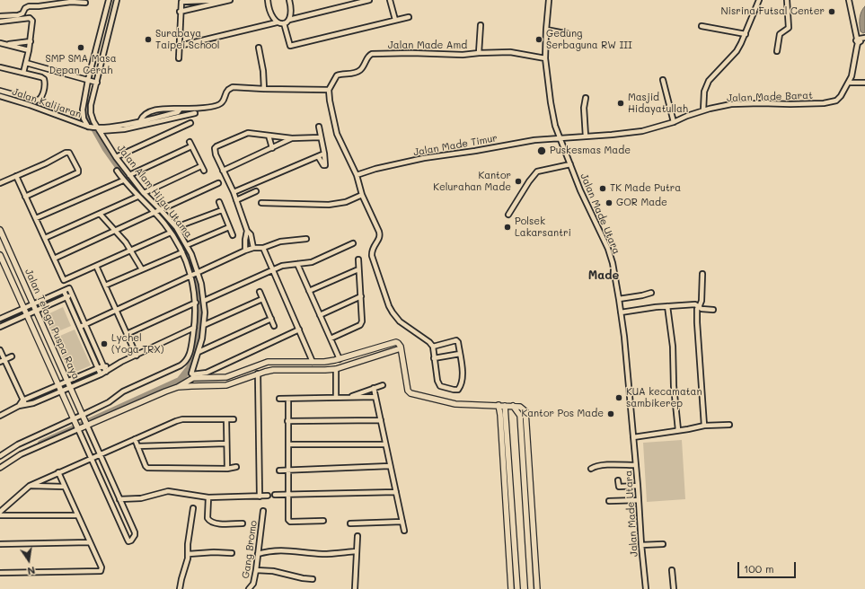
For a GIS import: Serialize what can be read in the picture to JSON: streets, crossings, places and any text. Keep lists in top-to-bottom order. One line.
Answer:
{"streets":{"main road":["Jalan Telaga Puspa Raya"],"street":["Jalan Made Amd","Jalan Made Barat","Jalan Kalijaran","Jalan Made Timur","Jalan Alam Hijau Utama","Jalan Made Utara","Gang Bromo"]},"crossings":[["Jalan Made Amd","Jalan Made Utara"],["Jalan Made Barat","Jalan Made Timur"],["Jalan Made Barat","Jalan Made Utara"],["Jalan Kalijaran","Jalan Alam Hijau Utama"],["Jalan Made Timur","Jalan Made Utara"]],"districts":["Made"],"places":["Nisrina Futsal Center","Surabaya Taipei School","Gedung Serbaguna RW III","SMP SMA Masa Depan Cerah","Masjid Hidayatullah","Puskesmas Made","Kantor Kelurahan Made","TK Made Putra","GOR Made","Polsek Lakarsantri","Lychel (Yoga TRX)","KUA kecamatan sambikerep","Kantor Pos Made"],"scale_bar":"100 m","north":"bottom"}
